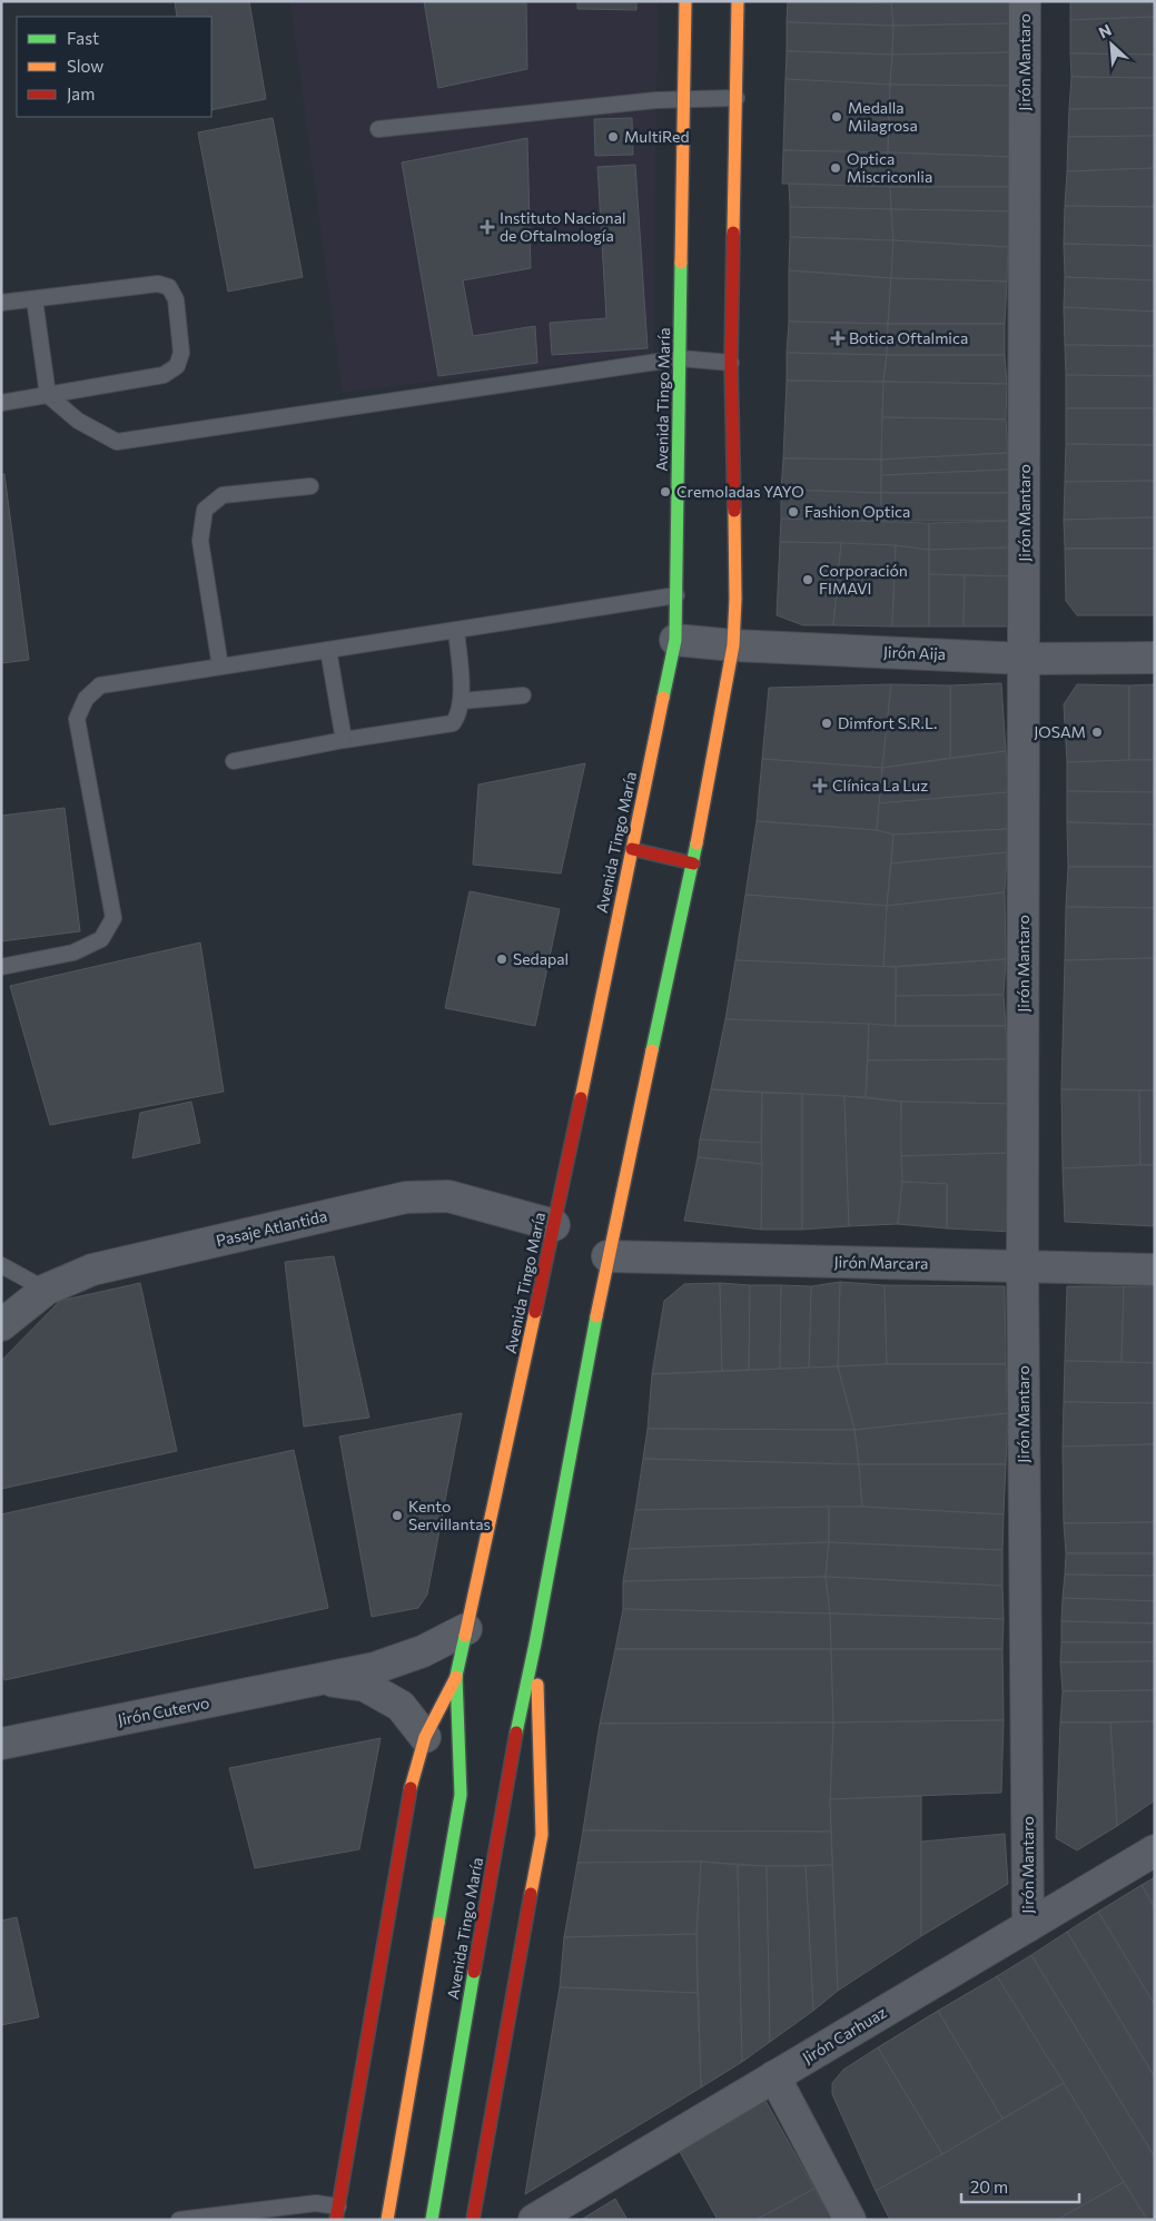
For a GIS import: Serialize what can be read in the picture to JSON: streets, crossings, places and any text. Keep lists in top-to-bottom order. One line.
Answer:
{"streets":{"main road":["Avenida Tingo María"],"street":["Jirón Mantaro","Jirón Aija","Pasaje Atlantida","Jirón Marcara","Jirón Cutervo","Jirón Carhuaz"]},"crossings":[["Jirón Mantaro","Jirón Aija"],["Jirón Mantaro","Jirón Marcara"],["Jirón Mantaro","Jirón Carhuaz"],["Avenida Tingo María","Jirón Aija"],["Avenida Tingo María","Pasaje Atlantida"],["Avenida Tingo María","Jirón Marcara"],["Avenida Tingo María","Jirón Cutervo"]],"places":{"other":["Medalla Milagrosa","MultiRed","Optica Miscriconlia","Cremoladas YAYO","Fashion Optica","Corporación FIMAVI","Dimfort S.R.L.","JOSAM","Sedapal","Kento Servillantas"],"health":["Instituto Nacional de Oftalmología","Botica Oftalmica","Clínica La Luz"]},"legend":["Fast","Slow","Jam"],"scale_bar":"20 m","north":"top left"}
